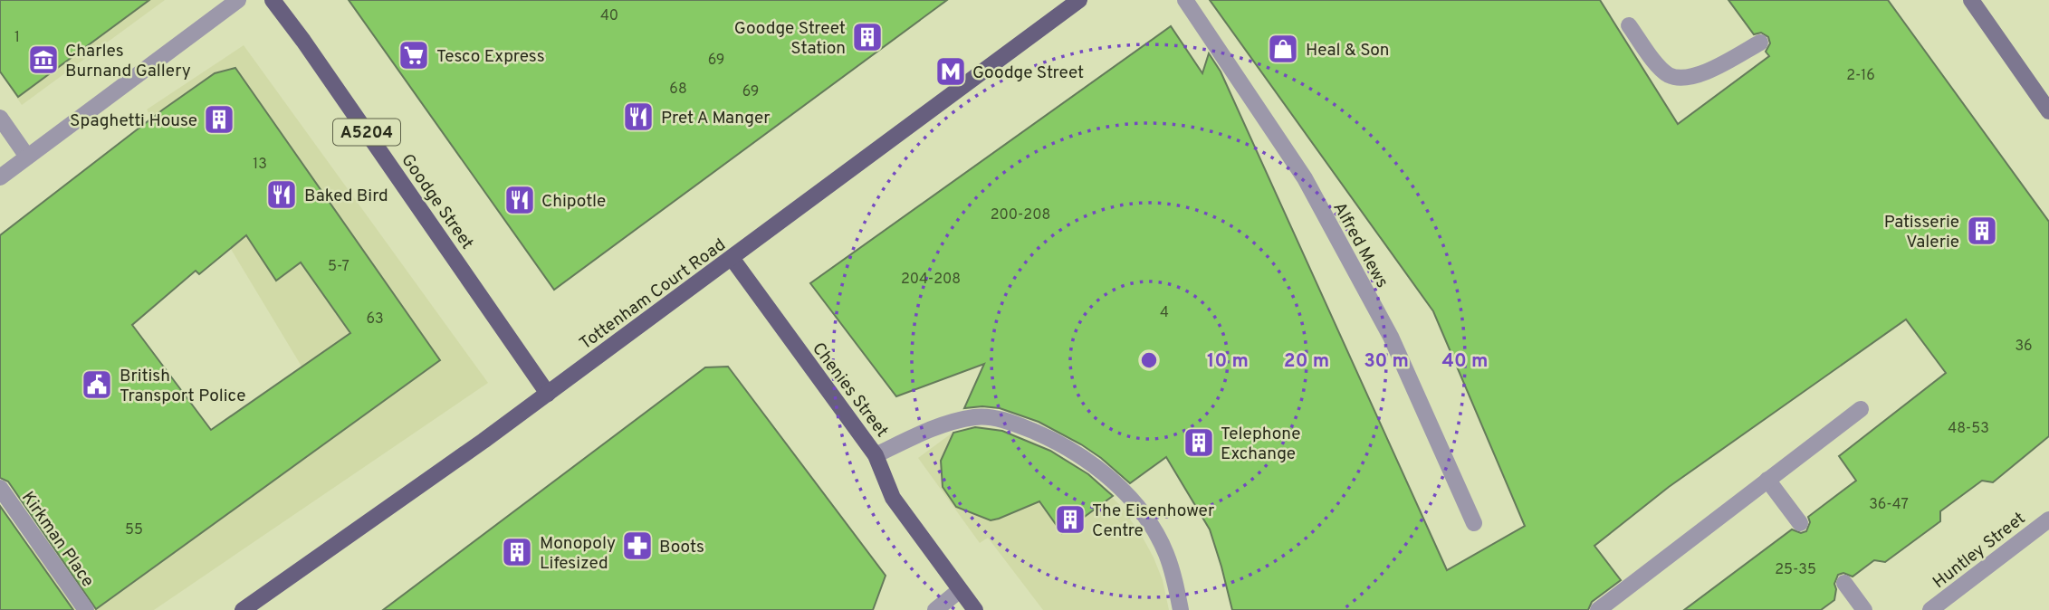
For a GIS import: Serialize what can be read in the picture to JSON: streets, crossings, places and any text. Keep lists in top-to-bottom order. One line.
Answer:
{"streets":{"main road":["A5204","Goodge Street","Tottenham Court Road","Chenies Street"],"street":["Alfred Mews","Kirkman Place","Huntley Street"]},"crossings":[["Goodge Street","Tottenham Court Road"],["Tottenham Court Road","Chenies Street"]],"places":{"building":["Goodge Street Station","Spaghetti House","Patisserie Valerie","Telephone Exchange","The Eisenhower Centre","Monopoly Lifesized"],"shop":["Heal & Son"],"supermarket":["Tesco Express"],"museum":["Charles Burnand Gallery"],"metro station":["Goodge Street"],"restaurant":["Pret A Manger","Baked Bird","Chipotle"],"public building":["British Transport Police"],"pharmacy":["Boots"]},"house_numbers":["40","1","69","2-16","68","69","13","200-208","5-7","204-208","4","63","36","48-53","36-47","55","25-35"],"rings":["10 m","20 m","30 m","40 m"]}
